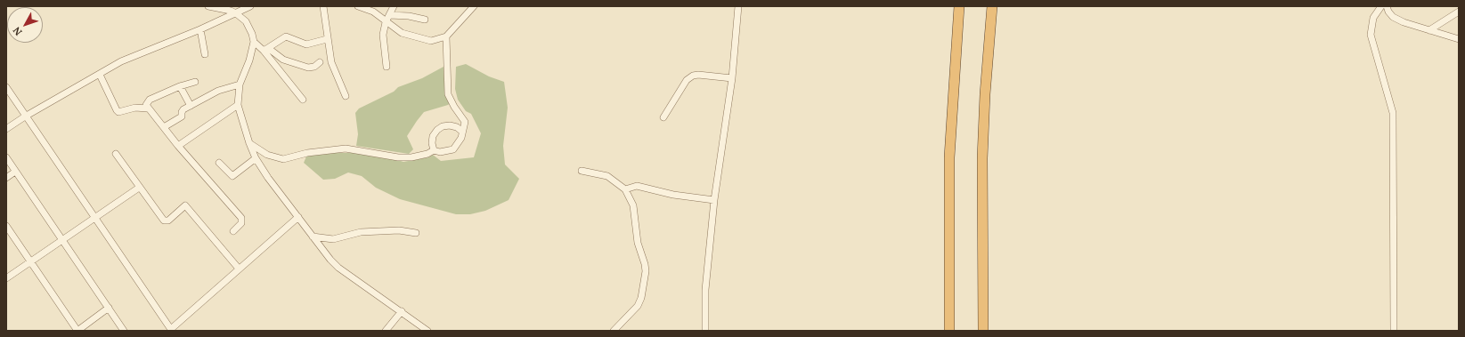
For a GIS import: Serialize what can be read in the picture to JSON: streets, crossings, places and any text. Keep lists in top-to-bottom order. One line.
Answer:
{"north":"bottom left"}
